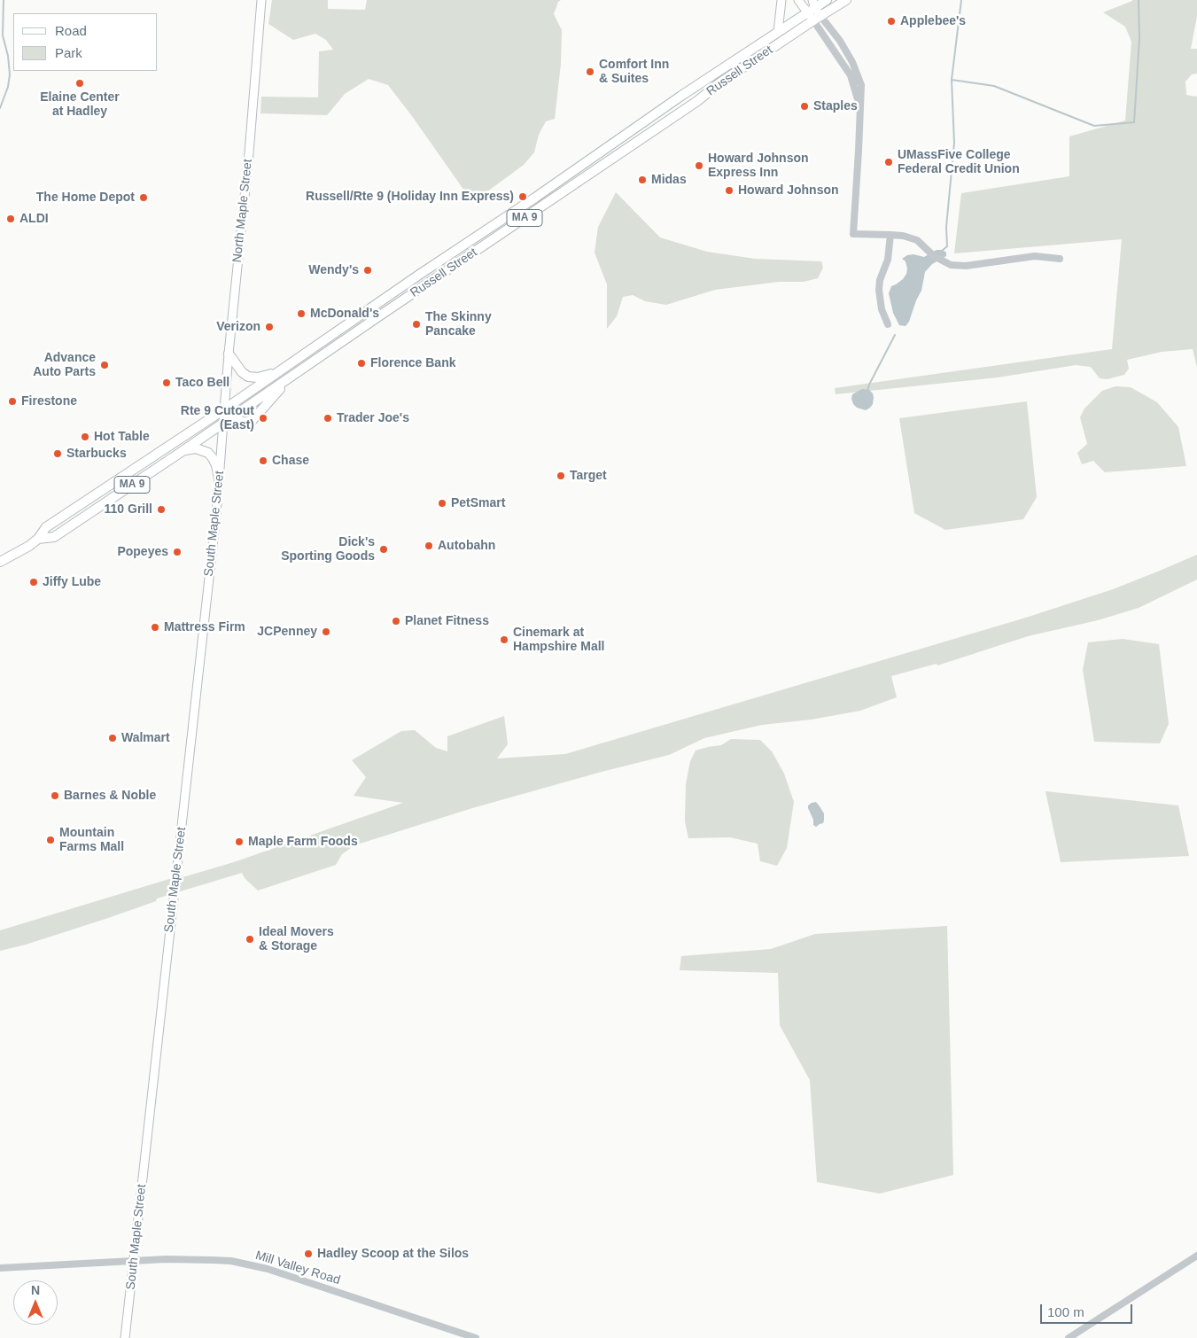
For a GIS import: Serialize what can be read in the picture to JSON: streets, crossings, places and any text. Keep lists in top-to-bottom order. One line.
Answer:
{"streets":{"highway":["Russell Street","MA 9"],"main road":["North Maple Street","South Maple Street"],"street":["Mill Valley Road"]},"crossings":[["Russell Street","North Maple Street"],["Russell Street","South Maple Street"],["North Maple Street","South Maple Street"],["South Maple Street","Mill Valley Road"]],"places":["Applebee's","Comfort Inn & Suites","Elaine Center at Hadley","Staples","UMassFive College Federal Credit Union","Howard Johnson Express Inn","Midas","Howard Johnson","Russell/Rte 9 (Holiday Inn Express)","The Home Depot","ALDI","Wendy's","McDonald's","The Skinny Pancake","Verizon","Florence Bank","Advance Auto Parts","Taco Bell","Firestone","Rte 9 Cutout (East)","Trader Joe's","Hot Table","Starbucks","Chase","Target","PetSmart","110 Grill","Autobahn","Dick's Sporting Goods","Popeyes","Jiffy Lube","Planet Fitness","Mattress Firm","JCPenney","Cinemark at Hampshire Mall","Walmart","Barnes & Noble","Mountain Farms Mall","Maple Farm Foods","Ideal Movers & Storage","Hadley Scoop at the Silos"],"legend":["Road","Park"],"scale_bar":"100 m","north":"top"}
